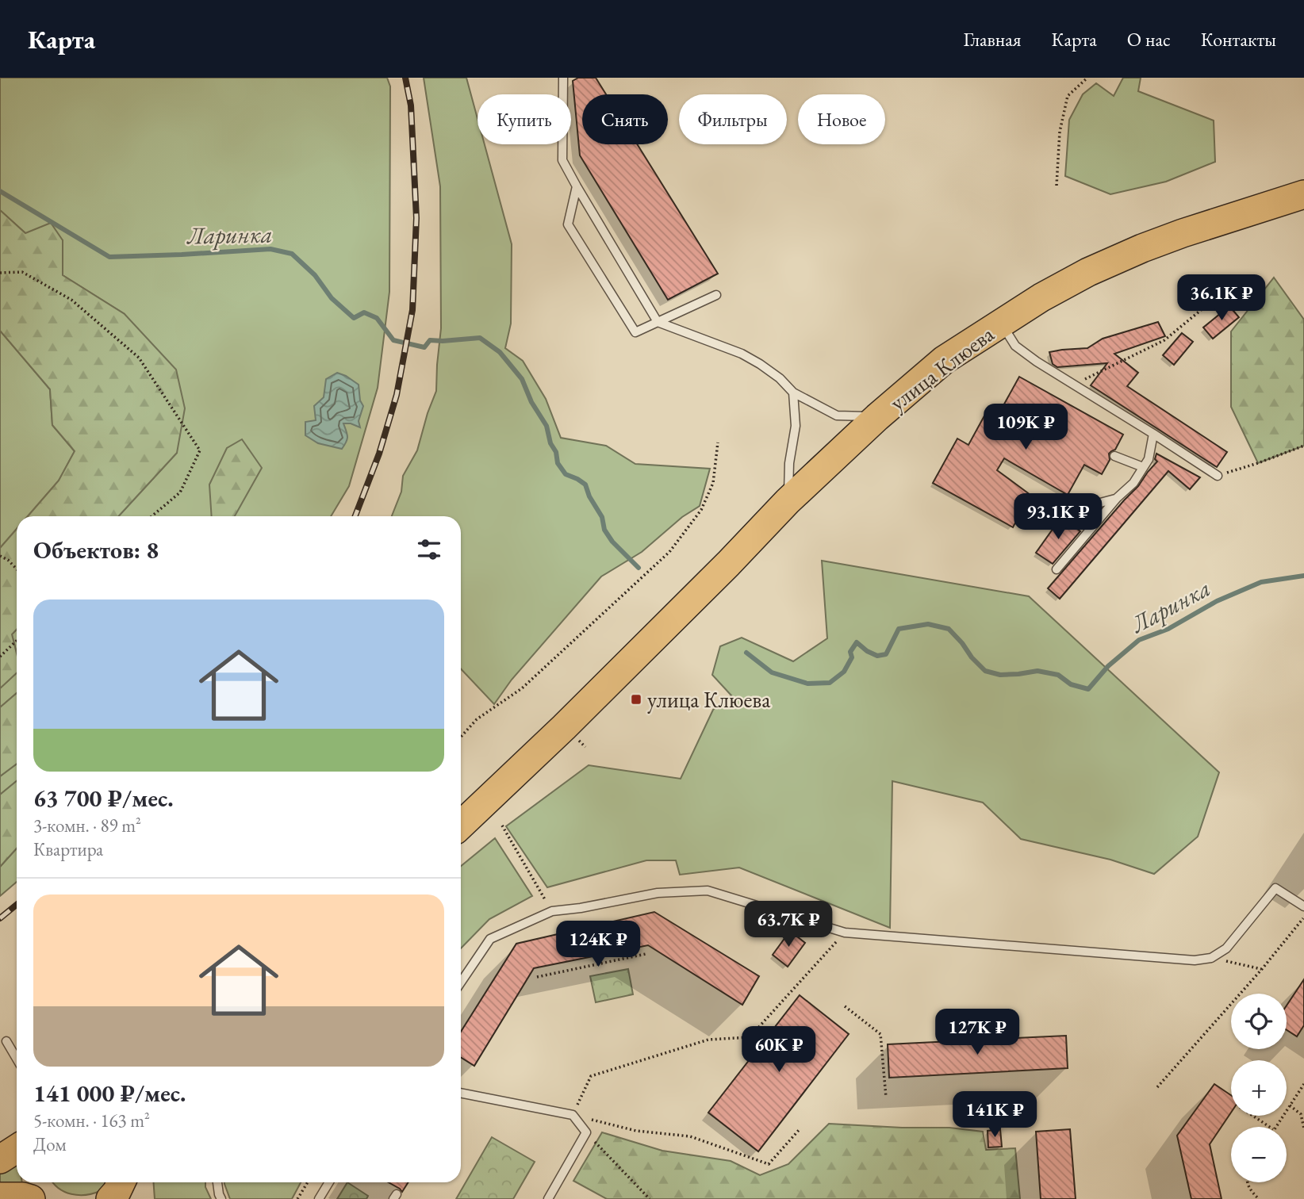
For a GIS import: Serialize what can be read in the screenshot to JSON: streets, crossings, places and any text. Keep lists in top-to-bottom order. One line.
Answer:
{"streets":{"main road":["улица Клюева"]},"water":["Ларинка"],"places":{"transit":["улица Клюева"]},"page":{"header":"Карта","nav":["Главная","Карта","О нас","Контакты"],"chip":["Купить","Снять","Фильтры","Новое"],"price":["36.1K ₽","109K ₽","93.1K ₽","63.7K ₽","124K ₽","127K ₽","60K ₽","141K ₽"],"heading":"Объектов: 8","list":[{"name":"63 700 ₽/мес.","note":"3-комн. · 89 m² · Квартира"},{"name":"141 000 ₽/мес.","note":"5-комн. · 163 m² · Дом"}],"map_buttons":["+","−"]}}
